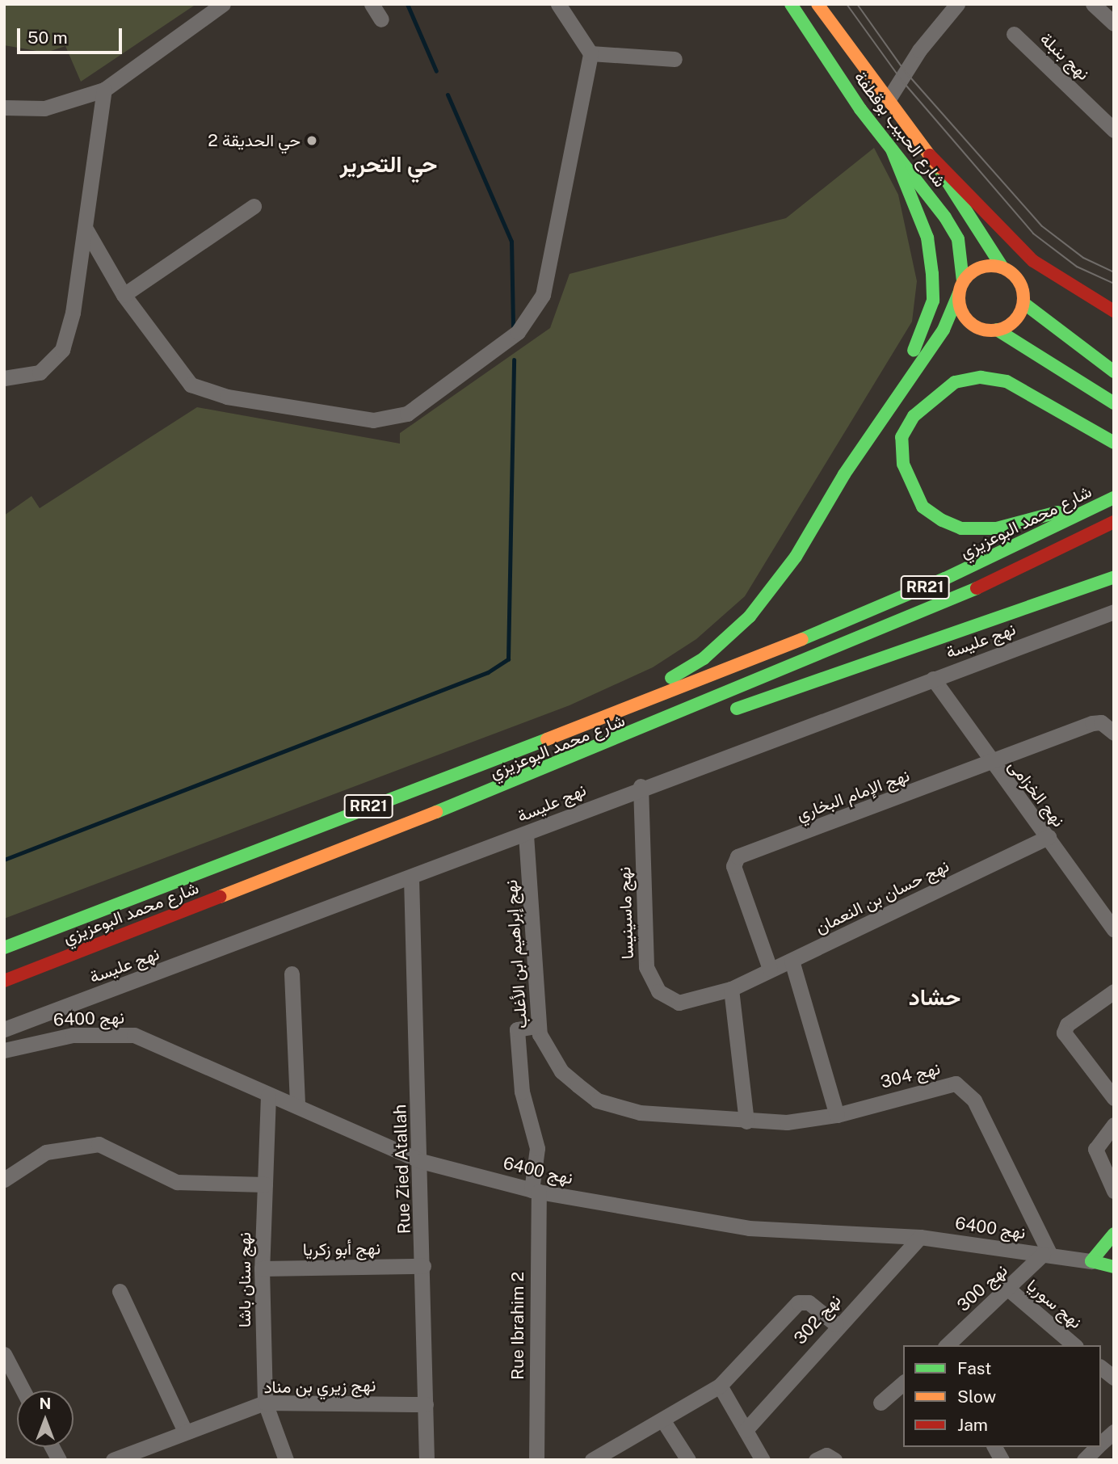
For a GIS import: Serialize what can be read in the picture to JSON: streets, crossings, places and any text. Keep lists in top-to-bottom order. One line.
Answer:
{"streets":{"main road":["شارع الحبيب بوقطفة","شارع محمد البوعزيزي","RR21"],"street":["نهج بنبلة","نهج عليسة","نهج الخزامى","نهج الإمام البخاري","نهج حسان بن النعمان","نهج ماسينيسا","نهج إبراهيم ابن الأغلب","نهج 6400","نهج 304","Rue Zied Atallah","نهج أبو زكريا","نهج سنان باشا","نهج 300","نهج سوريا","نهج 302","Rue Ibrahim 2","نهج زيري بن مناد"]},"crossings":[["نهج عليسة","نهج الخزامى"],["نهج عليسة","نهج ماسينيسا"],["نهج عليسة","نهج إبراهيم ابن الأغلب"],["نهج عليسة","Rue Zied Atallah"],["نهج الخزامى","نهج الإمام البخاري"],["نهج الخزامى","نهج حسان بن النعمان"],["نهج الإمام البخاري","نهج حسان بن النعمان"],["نهج حسان بن النعمان","نهج ماسينيسا"],["نهج إبراهيم ابن الأغلب","نهج 304"],["نهج إبراهيم ابن الأغلب","Rue Ibrahim 2"],["نهج 6400","نهج 304"],["نهج 6400","Rue Zied Atallah"],["نهج 6400","نهج سنان باشا"],["نهج 6400","نهج 300"],["نهج 6400","نهج 302"],["نهج 6400","Rue Ibrahim 2"],["نهج 304","نهج 300"],["Rue Zied Atallah","نهج أبو زكريا"],["Rue Zied Atallah","نهج زيري بن مناد"],["نهج أبو زكريا","نهج سنان باشا"],["نهج سنان باشا","نهج زيري بن مناد"],["نهج 300","نهج سوريا"]],"districts":["حي التحرير","حشاد"],"places":["حي الحديقة 2"],"legend":["Fast","Slow","Jam"],"scale_bar":"50 m","north":"top"}
